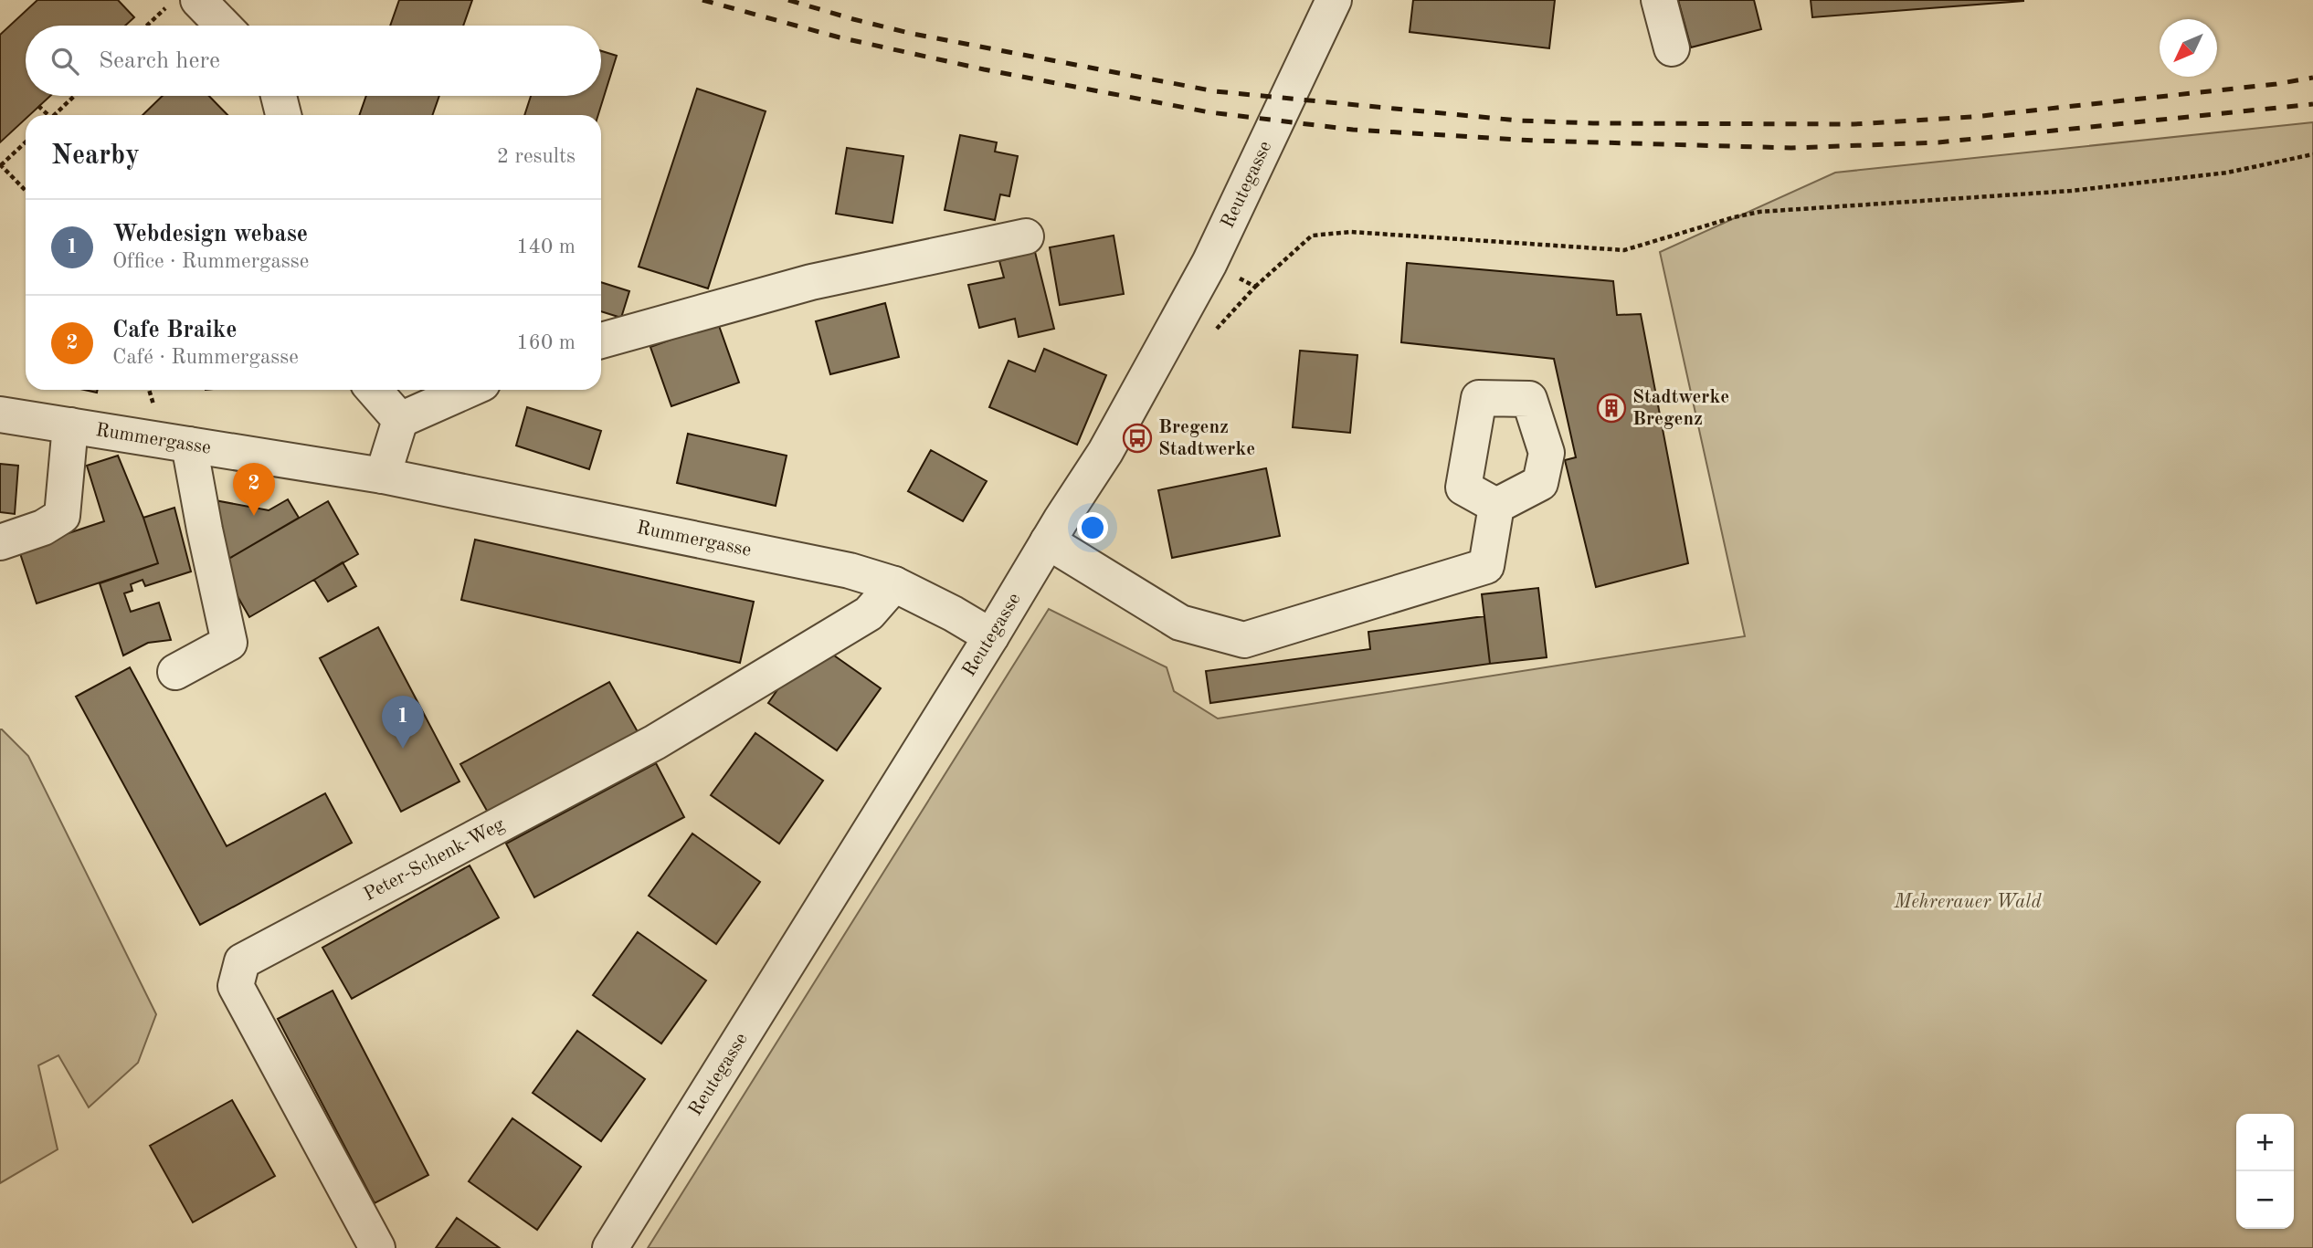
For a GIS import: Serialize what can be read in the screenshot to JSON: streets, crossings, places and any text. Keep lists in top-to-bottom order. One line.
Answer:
{"streets":{"street":["Reutegasse","Rummergasse","Peter-Schenk-Weg"]},"crossings":[["Reutegasse","Rummergasse"],["Rummergasse","Peter-Schenk-Weg"]],"parks":["Mehrerauer Wald"],"places":{"building":["Stadtwerke Bregenz"],"bus stop":["Bregenz Stadtwerke"]},"north":"bottom left","page":{"search":"Search here","heading":["Nearby","2 results"],"list":[{"mark":"1","name":"Webdesign webase","note":"Office · Rummergasse","value":"140 m"},{"mark":"2","name":"Cafe Braike","note":"Café · Rummergasse","value":"160 m"}],"pins":["2","1"],"map_buttons":["+","−"]}}
